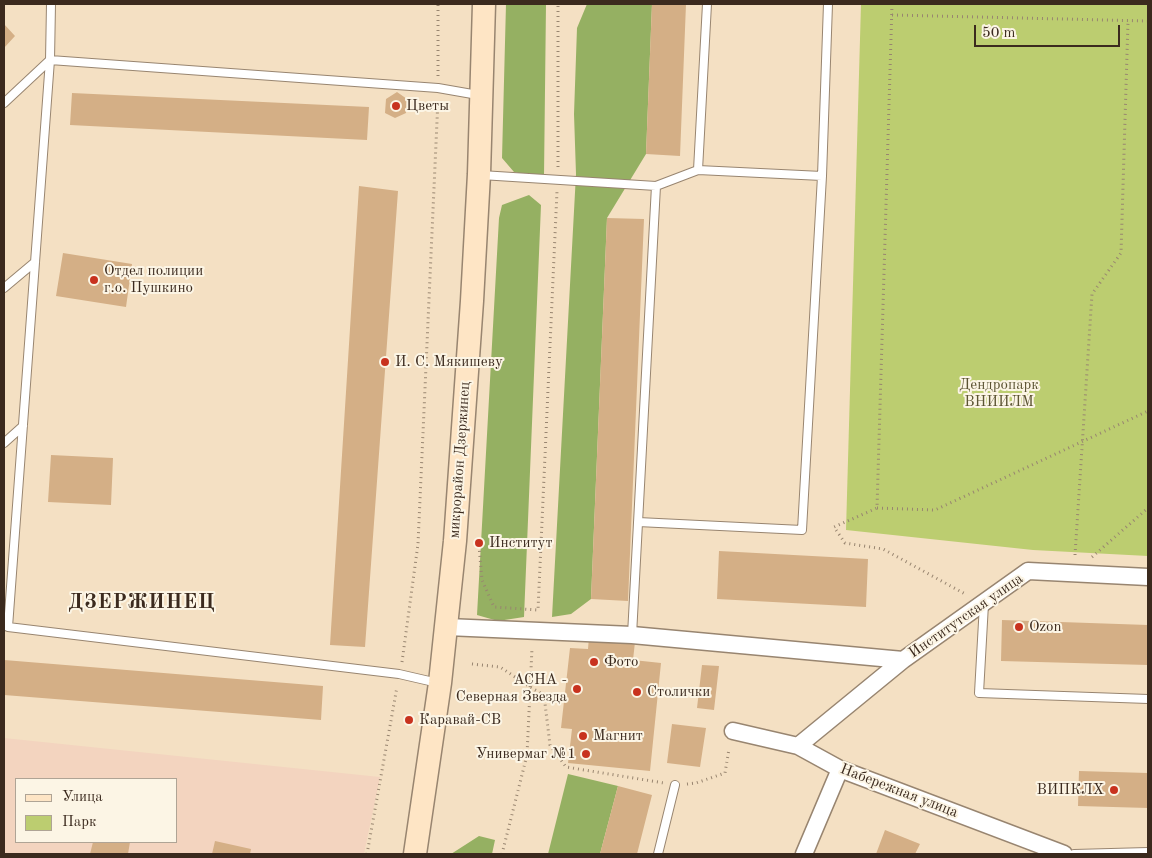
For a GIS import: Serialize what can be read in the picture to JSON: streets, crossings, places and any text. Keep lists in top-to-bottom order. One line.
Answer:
{"streets":{"main road":["микрорайон Дзержинец"],"street":["Институтская улица","Набережная улица"]},"crossings":[["Институтская улица","Набережная улица"]],"districts":["ДЗЕРЖИНЕЦ"],"parks":["Дендропарк ВНИИЛМ"],"places":["Цветы","Отдел полиции г.о. Пушкино","И. С. Мякишеву","Институт","Ozon","Фото","АСНА - Северная Звезда","Столички","Каравай-СВ","Магнит","Универмаг №1","ВИПКЛХ"],"legend":["Улица","Парк"],"scale_bar":"50 m"}
